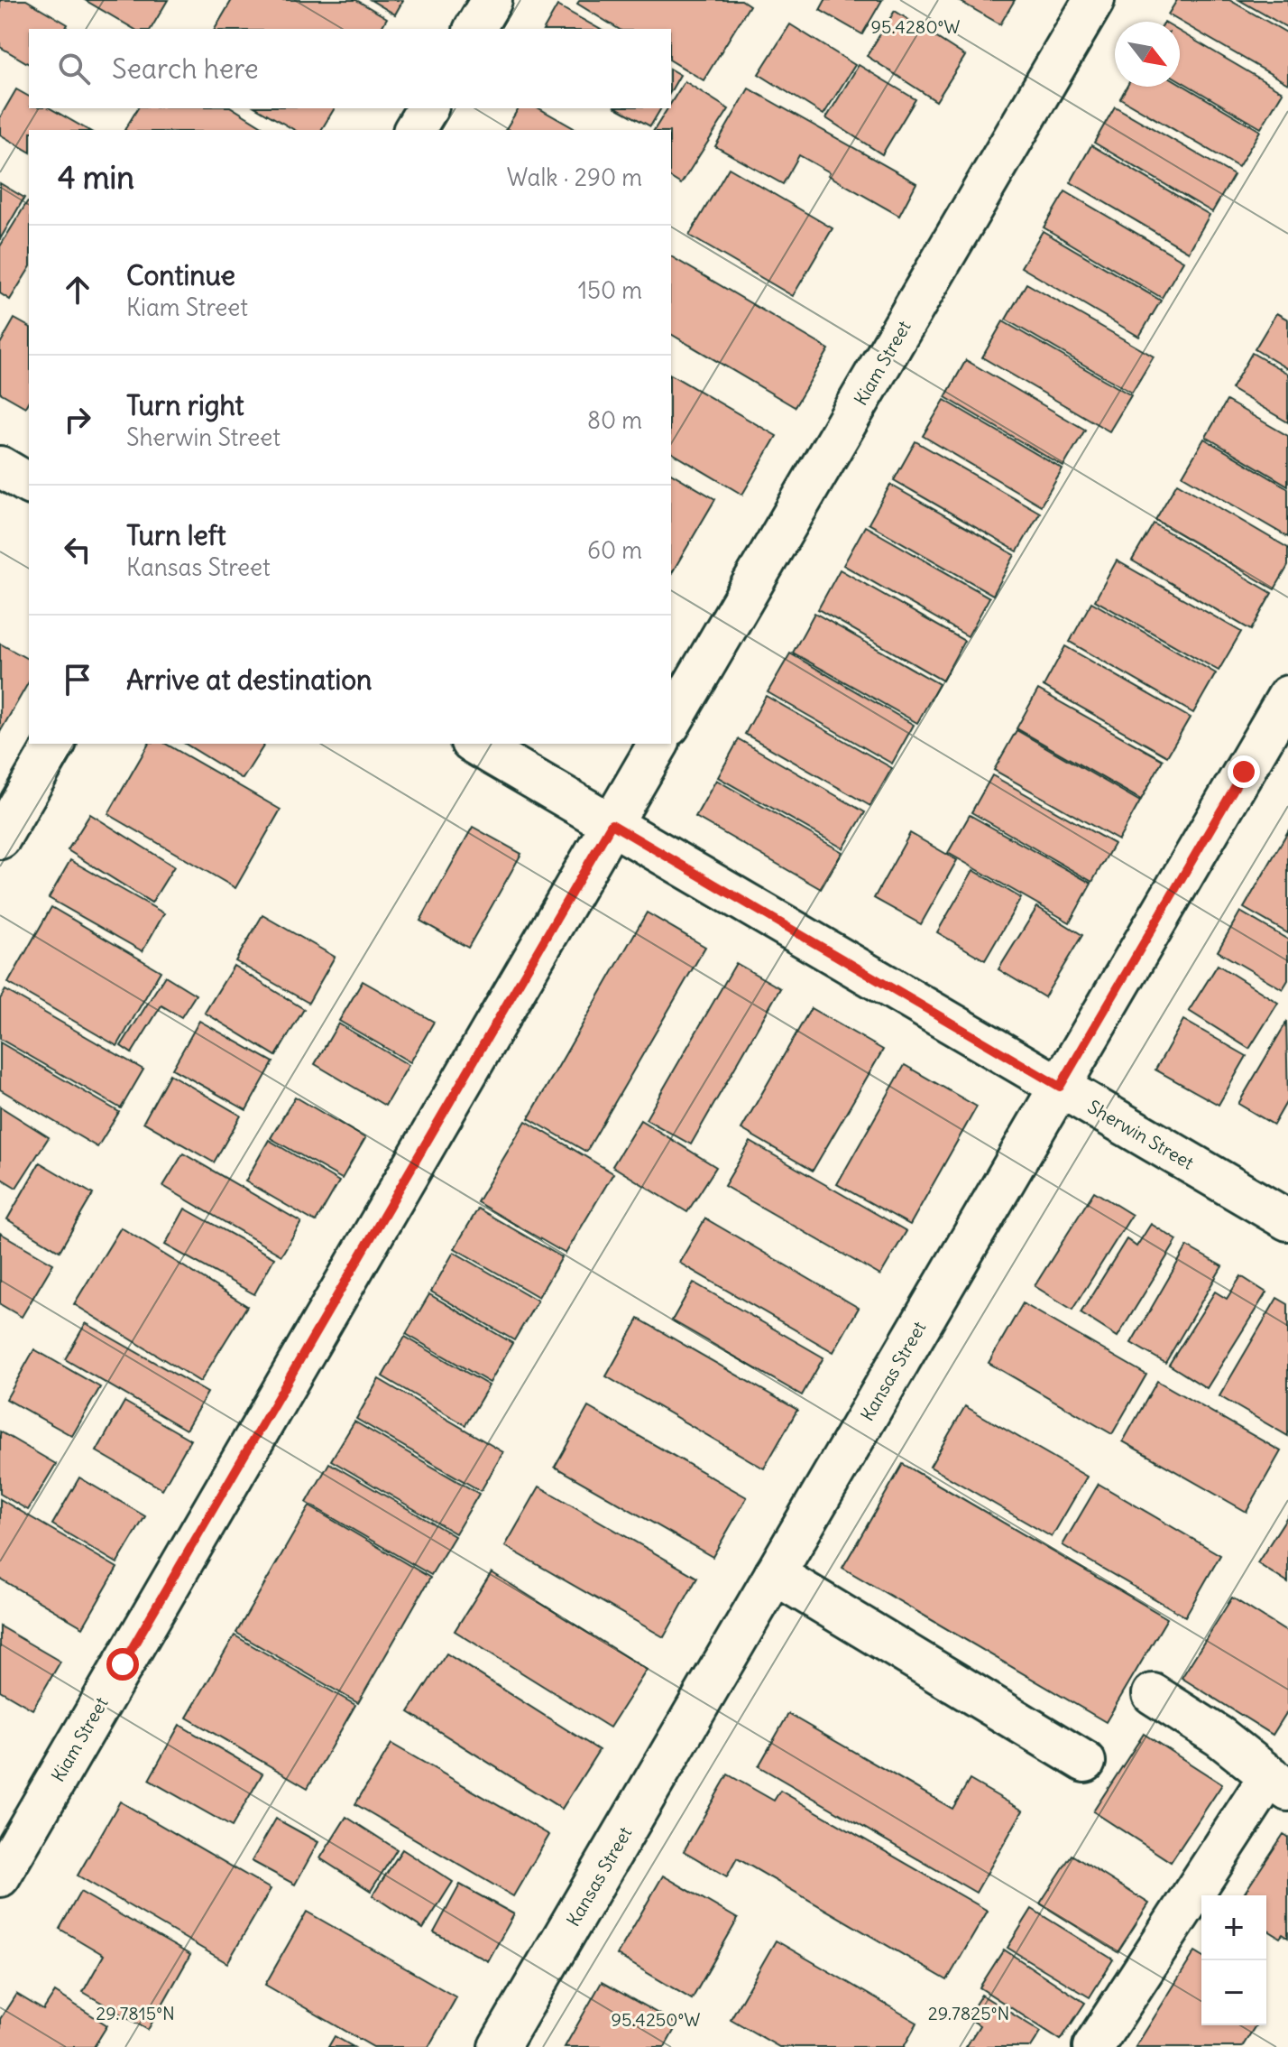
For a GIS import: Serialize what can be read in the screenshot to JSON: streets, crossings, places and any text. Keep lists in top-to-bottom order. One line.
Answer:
{"streets":{"street":["Kiam Street","Sherwin Street","Kansas Street"]},"crossings":[["Kiam Street","Sherwin Street"],["Sherwin Street","Kansas Street"]],"north":"bottom right","page":{"search":"Search here","heading":["4 min","Walk · 290 m"],"list":[["Continue","Kiam Street","150 m"],["Turn right","Sherwin Street","80 m"],["Turn left","Kansas Street","60 m"],"Arrive at destination"],"map_buttons":["+","−"]},"coordinates":["95.4280°W","29.7815°N","29.7825°N","95.4250°W"]}
